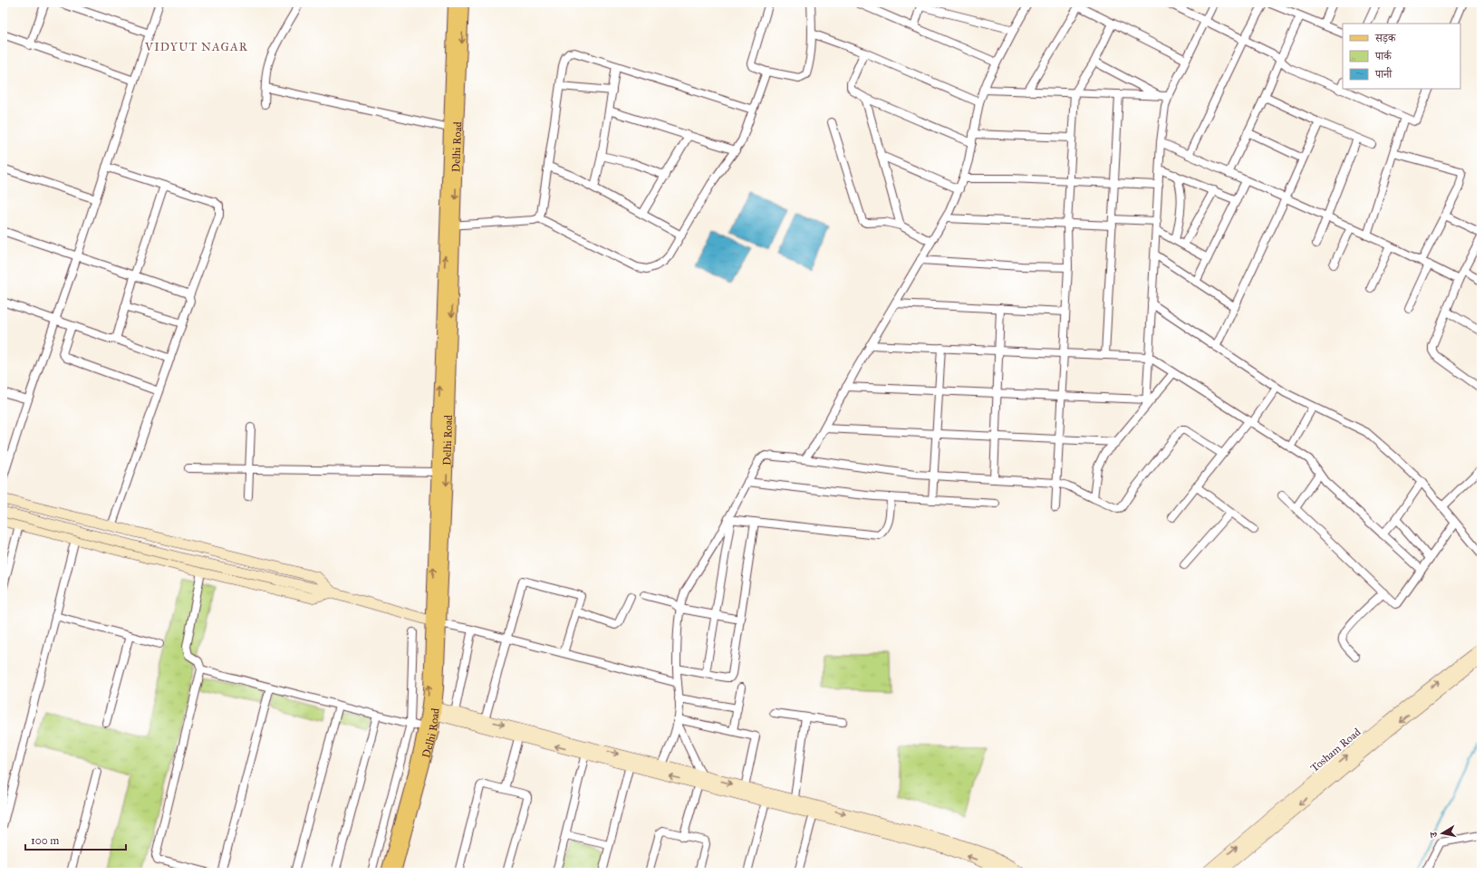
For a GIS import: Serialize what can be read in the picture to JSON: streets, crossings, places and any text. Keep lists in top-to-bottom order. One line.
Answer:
{"streets":{"main road":["Delhi Road","Tosham Road"]},"districts":["VIDYUT NAGAR"],"legend":["सड़क","पार्क","पानी"],"scale_bar":"100 m","north":"left"}
